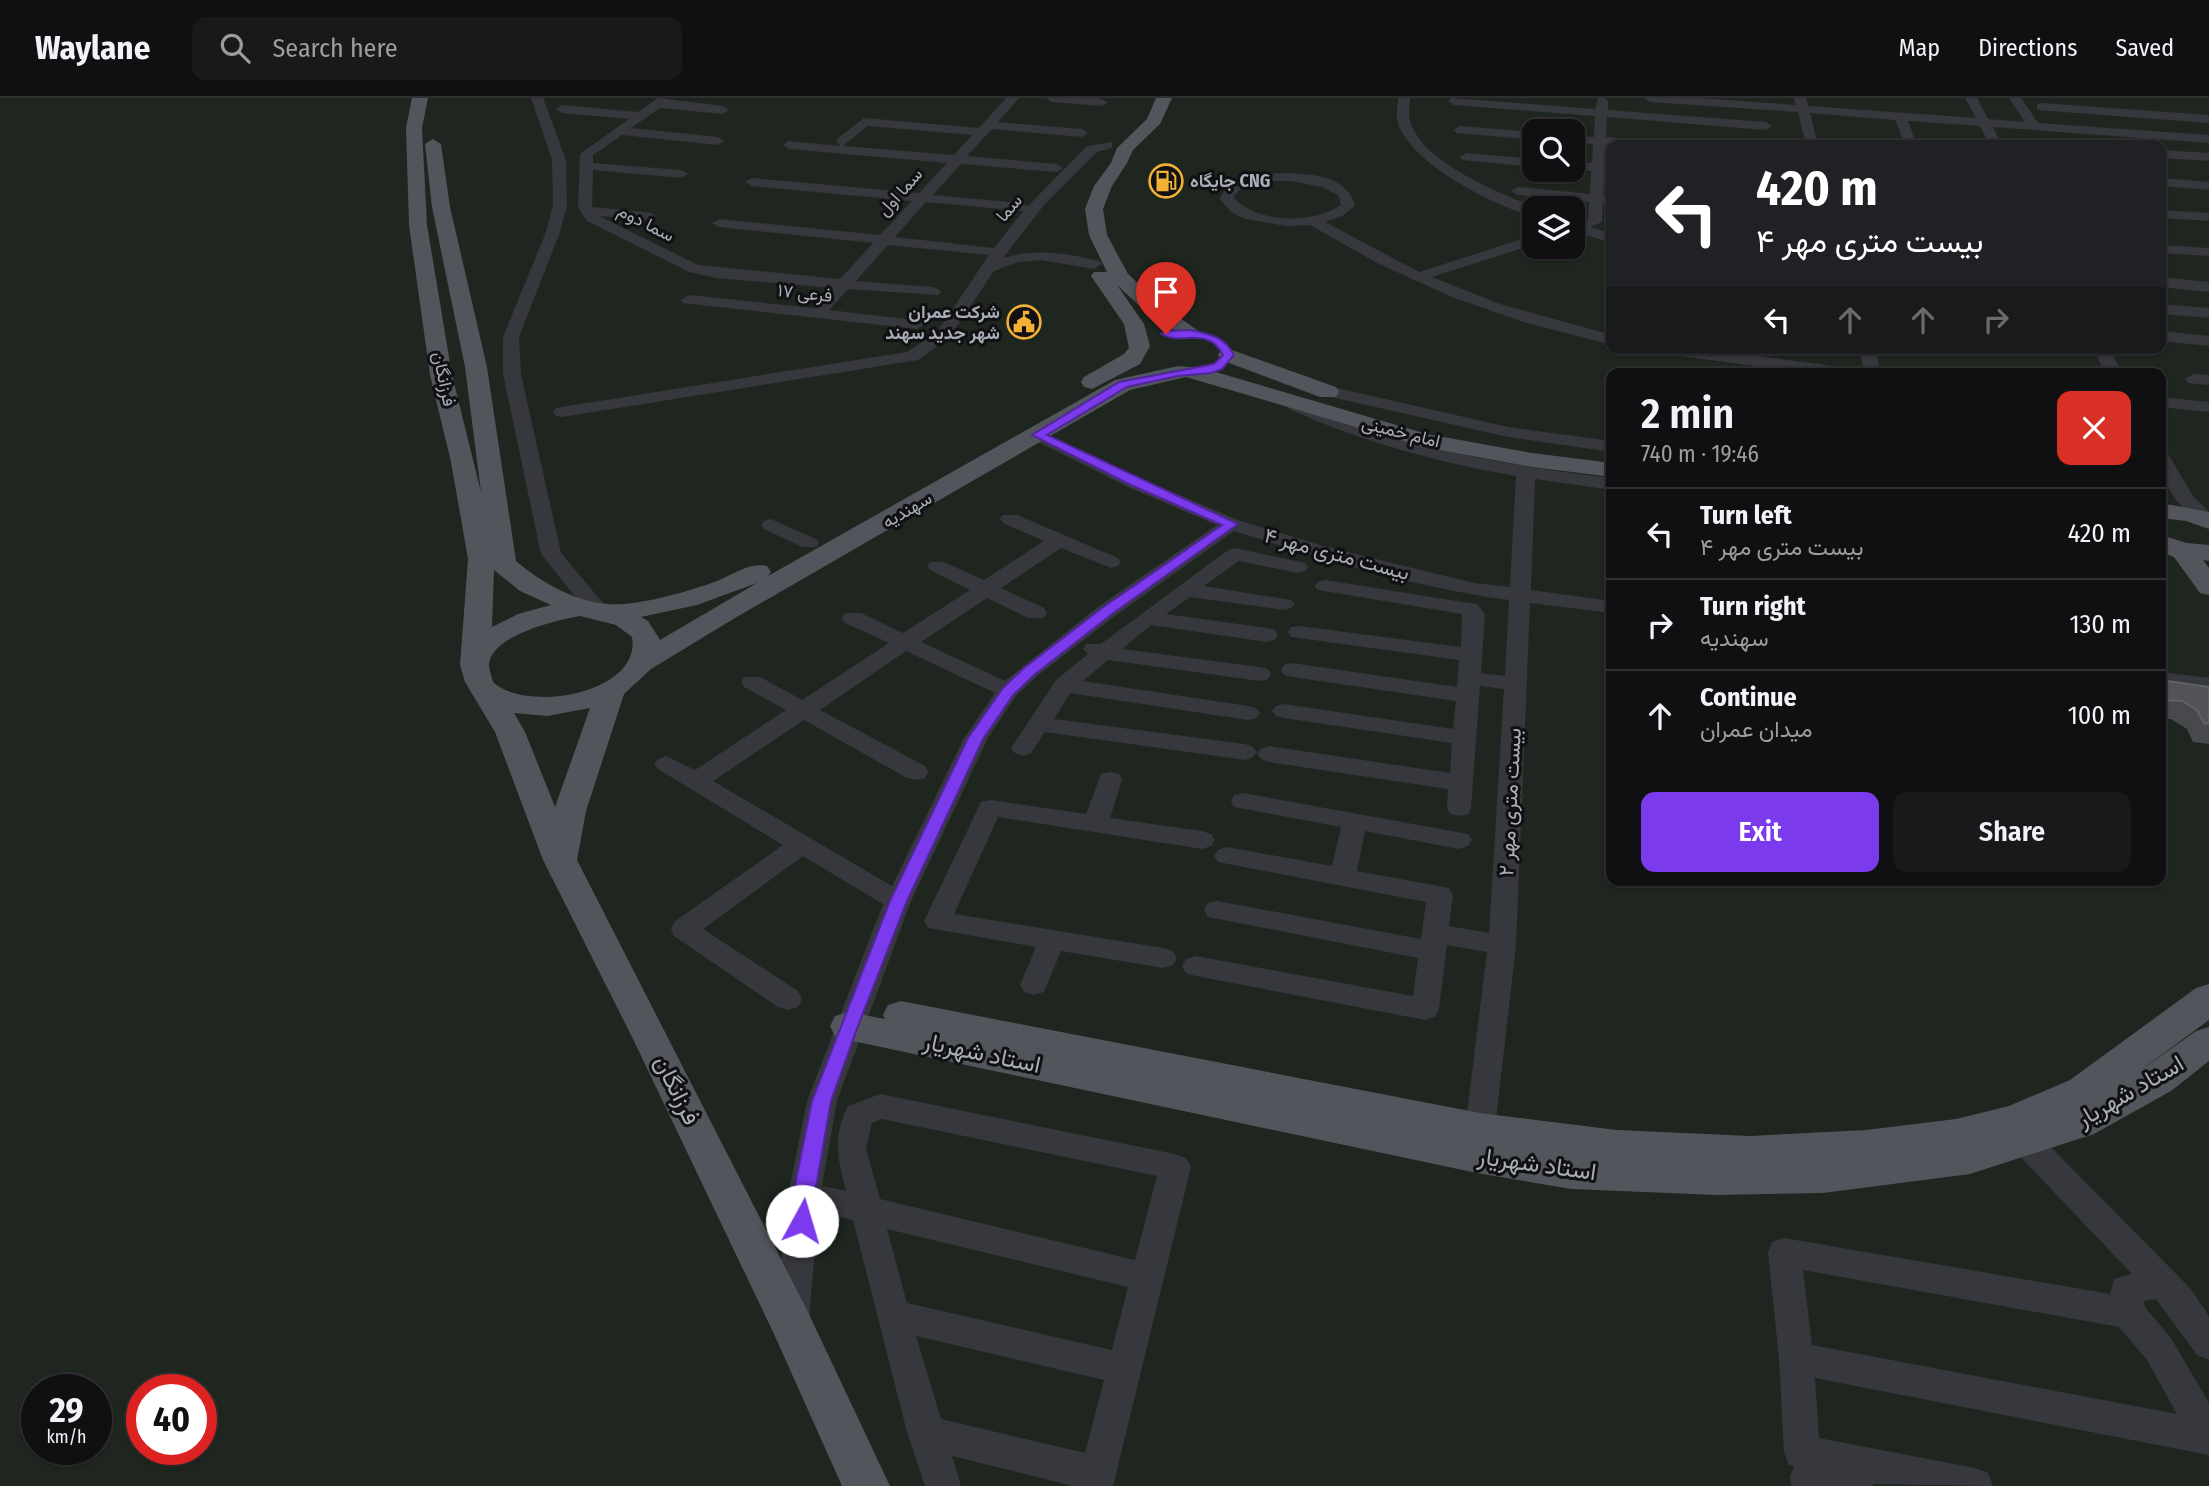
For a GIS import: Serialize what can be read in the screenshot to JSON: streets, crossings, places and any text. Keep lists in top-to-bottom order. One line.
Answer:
{"streets":{"main road":["فرزانگان","امام خمینی","سهندیه","استاد شهریار"],"street":["سما اول","سما","سما دوم","فرعی ۱۷","بیست متری مهر ۴","بیست متری مهر ۲"]},"crossings":[["سما اول","سما دوم"],["سما اول","فرعی ۱۷"],["فرزانگان","سهندیه"],["امام خمینی","سهندیه"],["سهندیه","بیست متری مهر ۴"],["بیست متری مهر ۴","بیست متری مهر ۲"],["بیست متری مهر ۲","استاد شهریار"]],"places":{"fuel station":["جایگاه CNG"],"public building":["شرکت عمران شهر جدید سهند"]},"page":{"header":"Waylane","search":"Search here","nav":["Map","Directions","Saved"],"turn":["420 m","بیست متری مهر ۴"],"heading":["2 min","740 m · 19:46"],"list":[{"name":"Turn left","note":"بیست متری مهر ۴","value":"420 m"},{"name":"Turn right","note":"سهندیه","value":"130 m"},{"name":"Continue","note":"میدان عمران","value":"100 m"}],"buttons":["Exit","Share"],"speed":"29 km/h","limit":"40"}}
